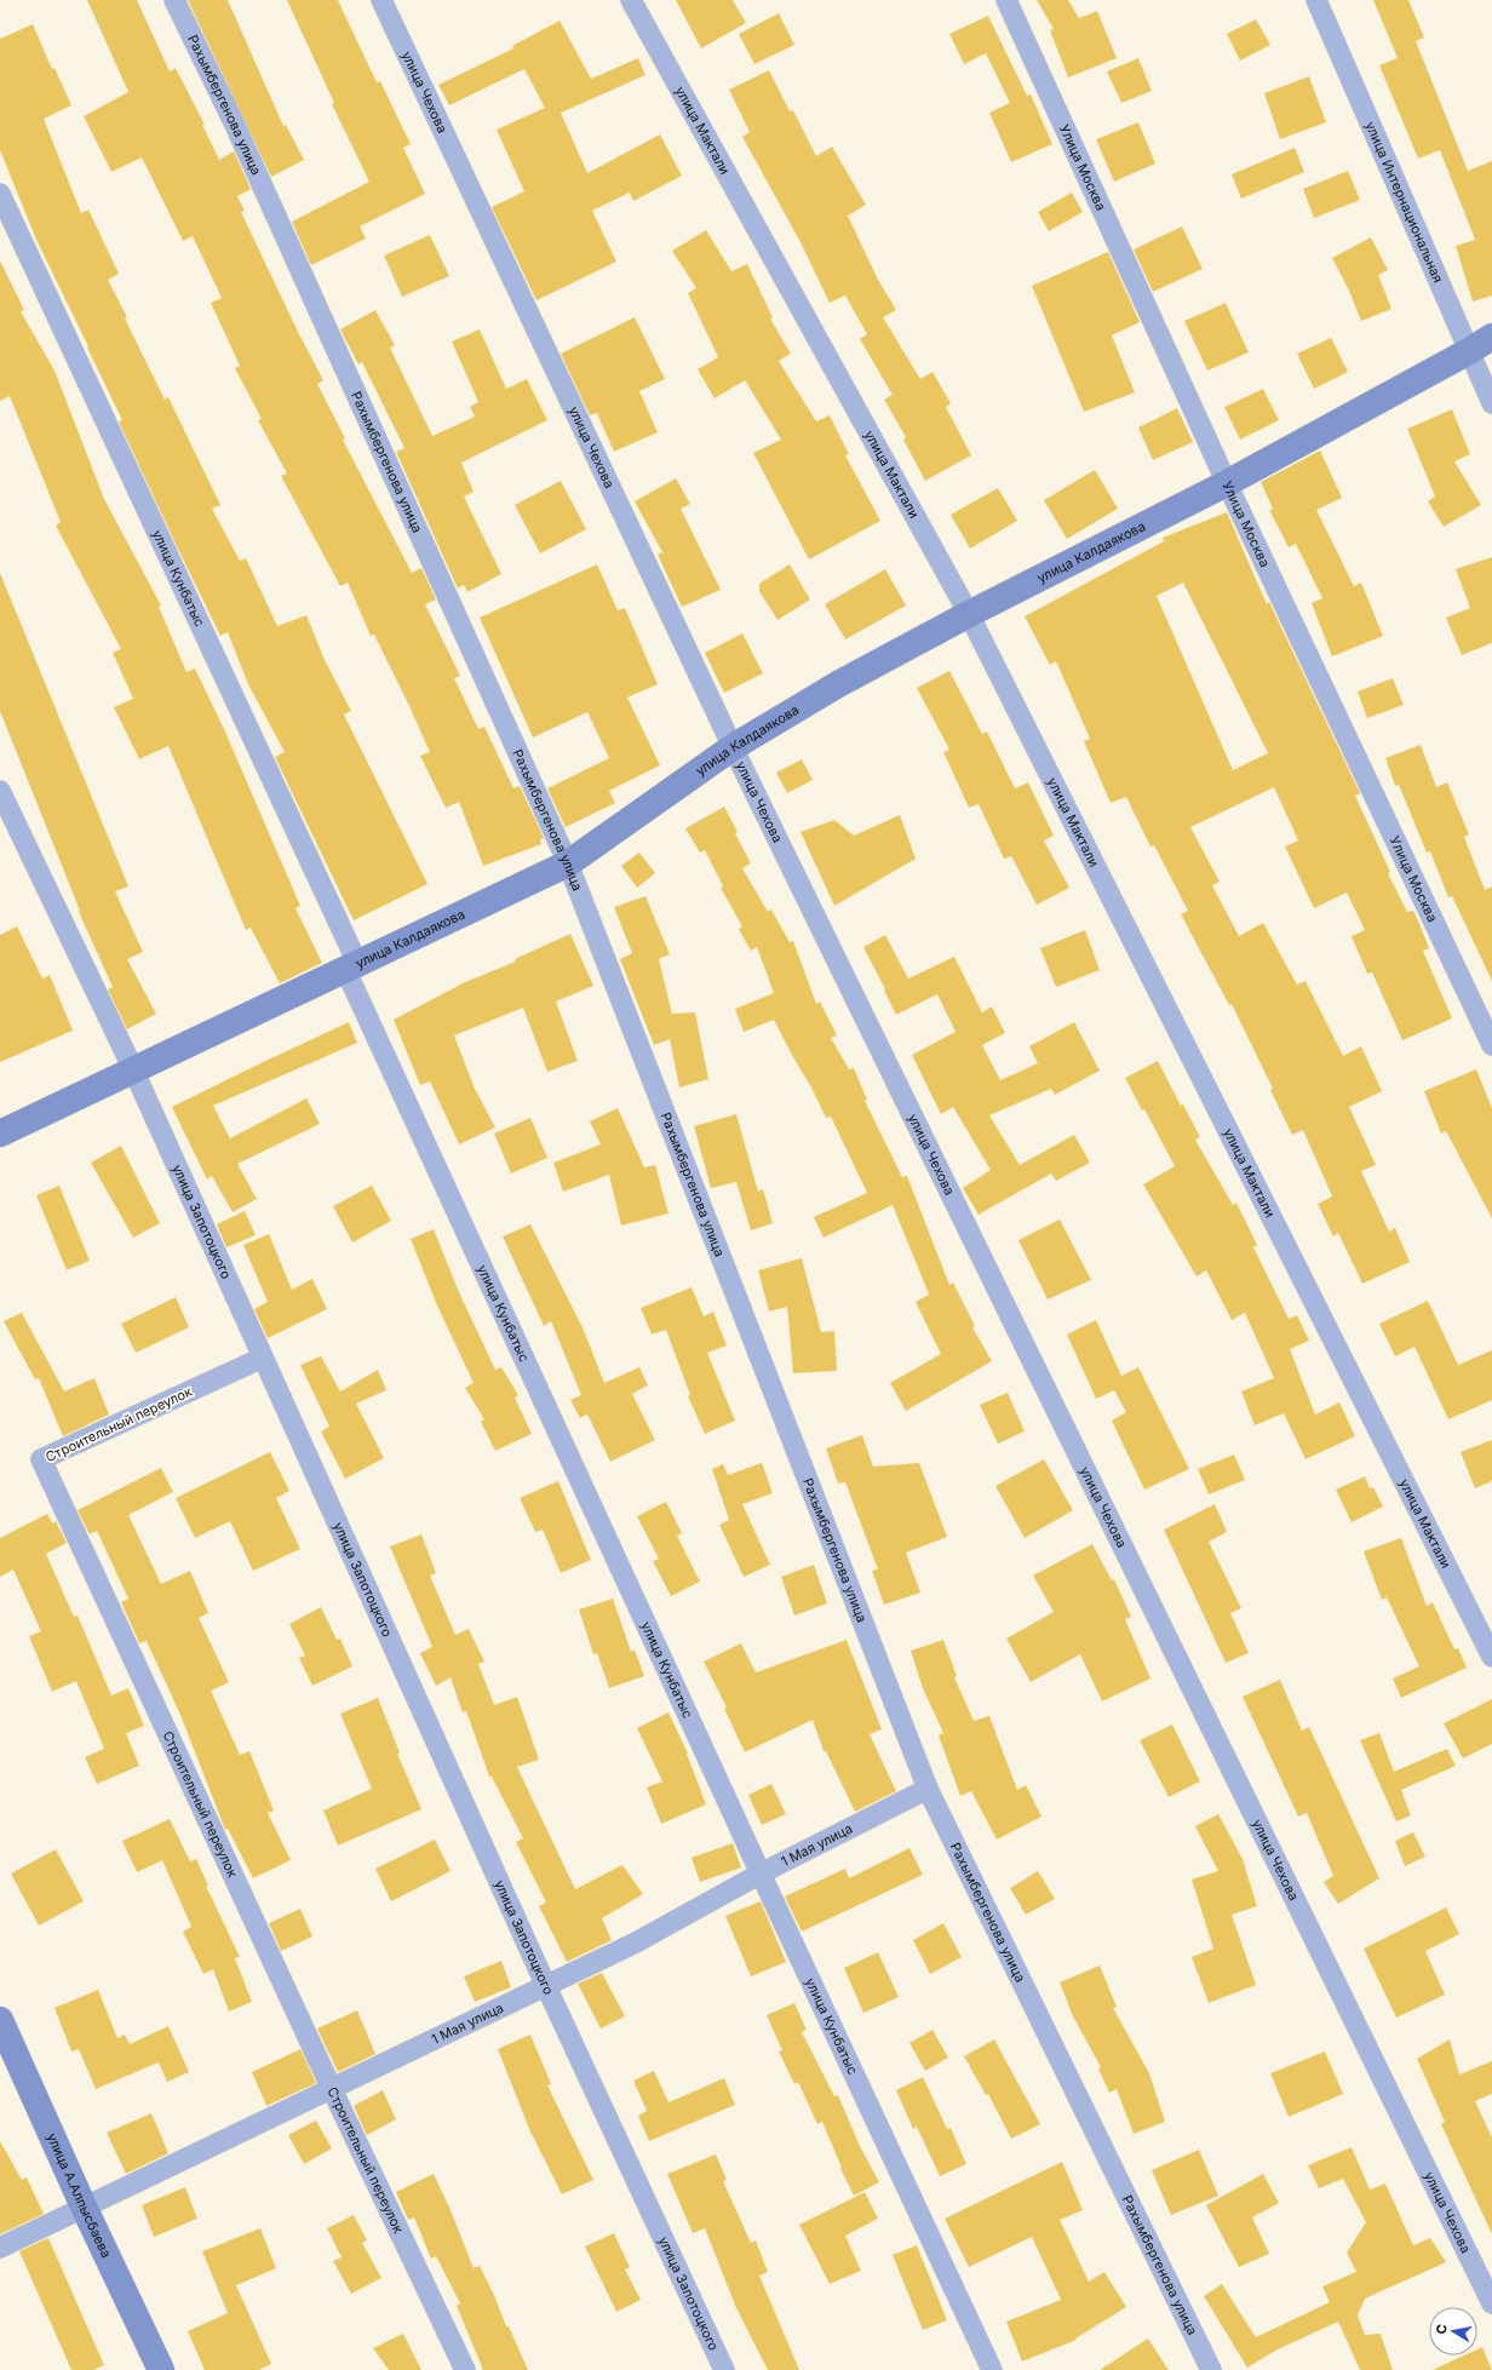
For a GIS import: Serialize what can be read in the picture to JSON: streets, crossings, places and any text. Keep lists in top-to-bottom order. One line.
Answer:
{"streets":{"street":["улица Чехова","Рахымбергенова улица","улица Мактали","Улица Москва","улица Интернациональная","улица Калдаякова","улица Кунбатыс","улица Запотоцкого","Строительный переулок","1 Мая улица","улица А.Алпысбаева"]},"crossings":[["улица Чехова","улица Калдаякова"],["Рахымбергенова улица","улица Калдаякова"],["Рахымбергенова улица","1 Мая улица"],["улица Мактали","улица Калдаякова"],["Улица Москва","улица Калдаякова"],["улица Интернациональная","улица Калдаякова"],["улица Калдаякова","улица Кунбатыс"],["улица Калдаякова","улица Запотоцкого"],["улица Кунбатыс","1 Мая улица"],["улица Запотоцкого","Строительный переулок"],["улица Запотоцкого","1 Мая улица"],["Строительный переулок","1 Мая улица"],["1 Мая улица","улица А.Алпысбаева"]],"north":"left"}
